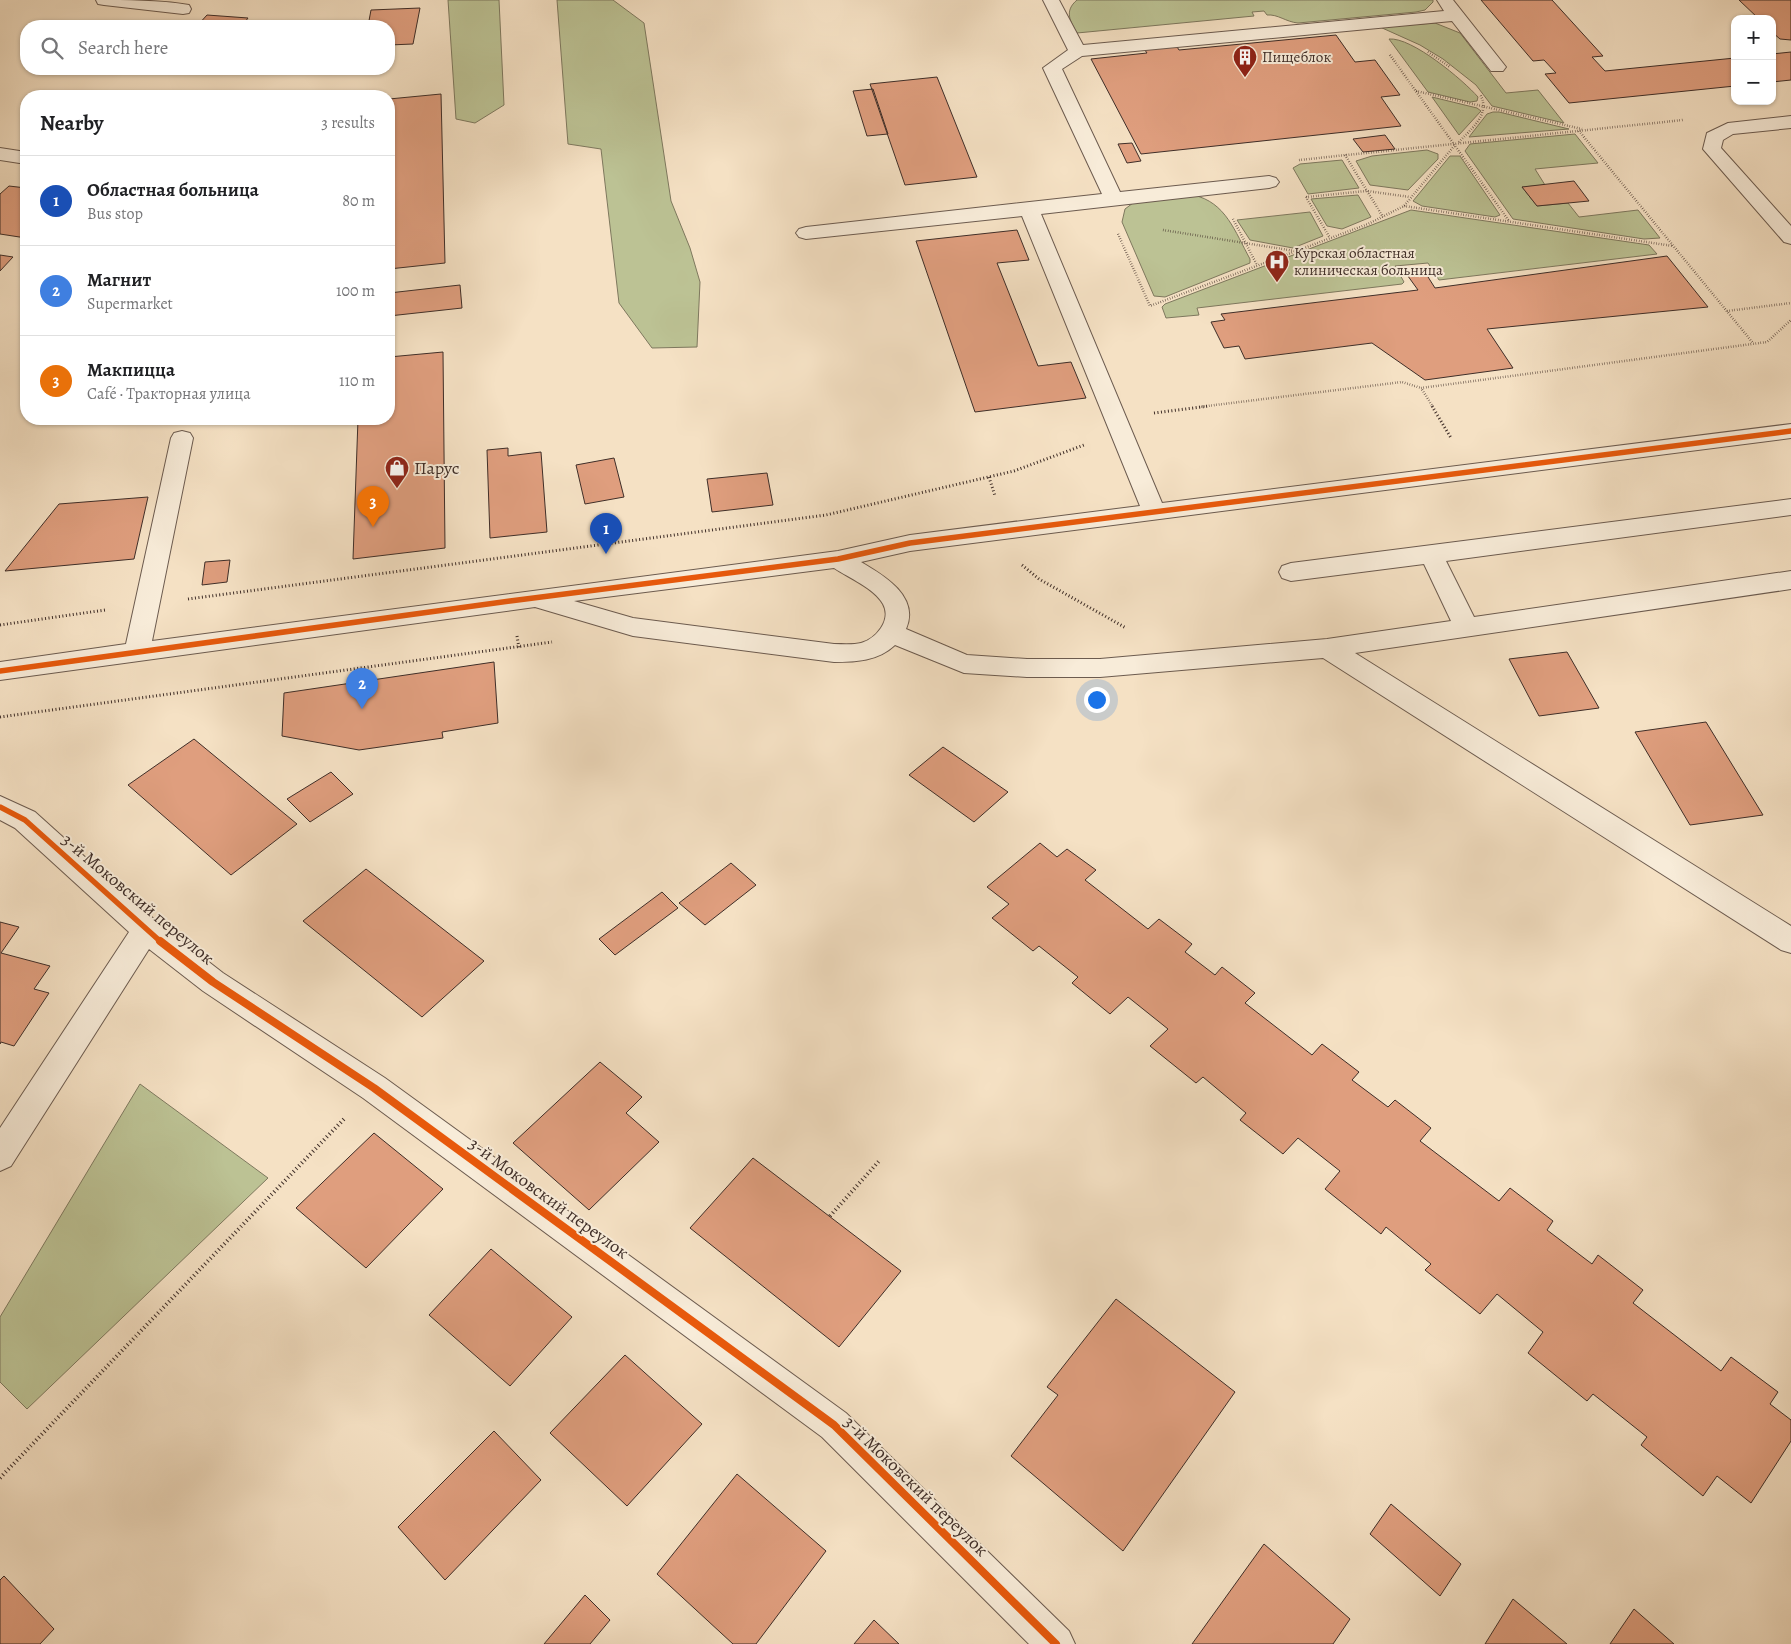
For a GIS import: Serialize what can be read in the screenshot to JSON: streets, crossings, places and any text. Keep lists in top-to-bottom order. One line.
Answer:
{"streets":{"street":["3-й Моковский переулок"]},"places":{"building":["Пищеблок"],"hospital":["Курская областная клиническая больница"],"shop":["Парус"]},"page":{"map_buttons":["+","−"],"search":"Search here","heading":["Nearby","3 results"],"list":[{"mark":"1","name":"Областная больница","note":"Bus stop","value":"80 m"},{"mark":"2","name":"Магнит","note":"Supermarket","value":"100 m"},{"mark":"3","name":"Макпицца","note":"Café · Тракторная улица","value":"110 m"}],"pins":["3","1","2"]}}
